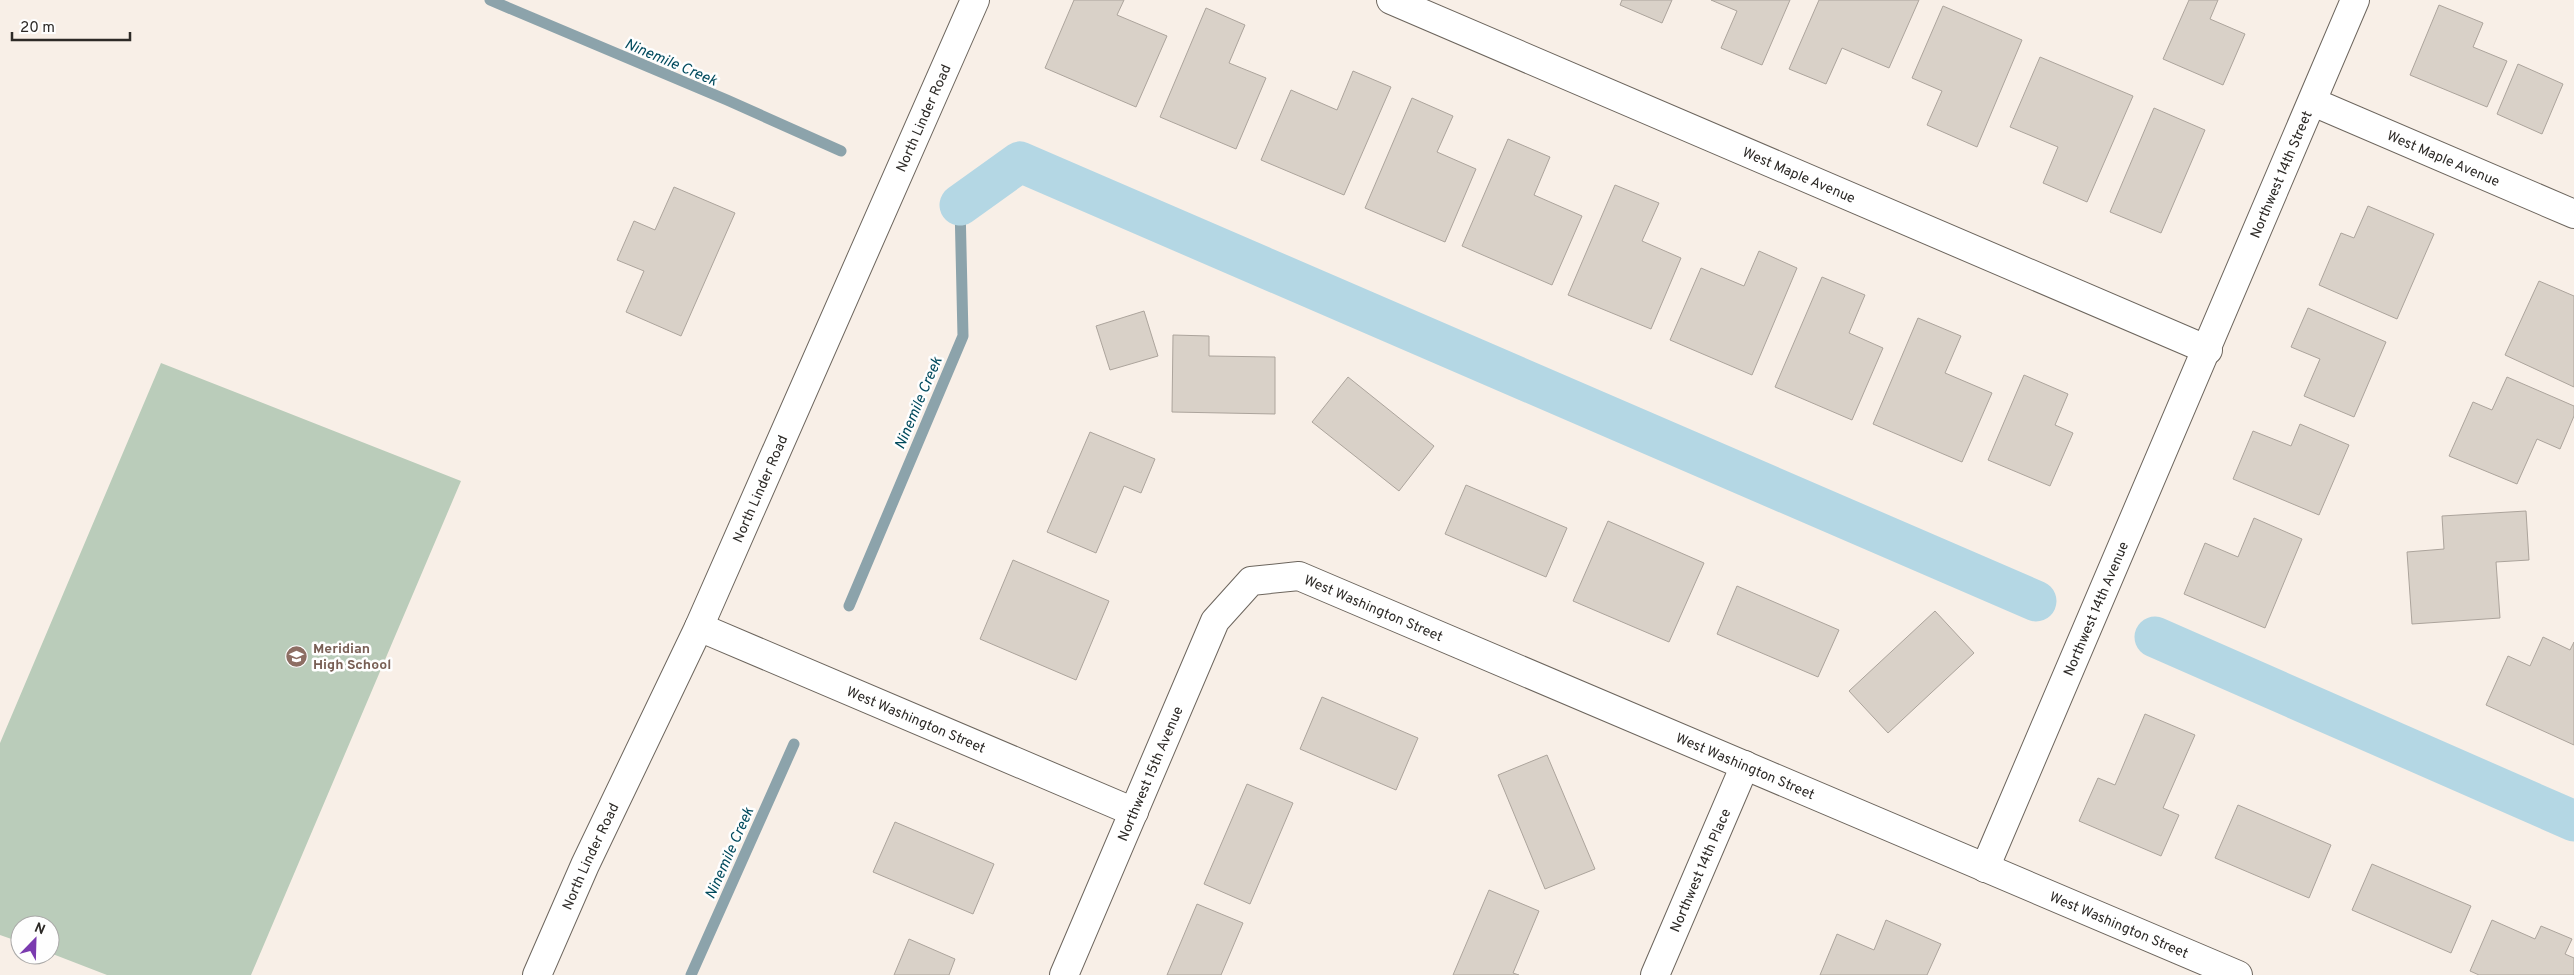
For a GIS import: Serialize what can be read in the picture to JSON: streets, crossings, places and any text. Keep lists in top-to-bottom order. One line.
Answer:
{"streets":{"street":["North Linder Road","West Maple Avenue","Northwest 14th Street","West Washington Street","Northwest 14th Avenue","Northwest 15th Avenue","Northwest 14th Place"]},"crossings":[["North Linder Road","West Washington Street"],["West Maple Avenue","Northwest 14th Street"],["West Maple Avenue","Northwest 14th Avenue"],["Northwest 14th Street","Northwest 14th Avenue"],["West Washington Street","Northwest 14th Avenue"],["West Washington Street","Northwest 15th Avenue"],["West Washington Street","Northwest 14th Place"]],"water":["Ninemile Creek"],"places":{"school or university":["Meridian High School"]},"scale_bar":"20 m","north":"top right"}
